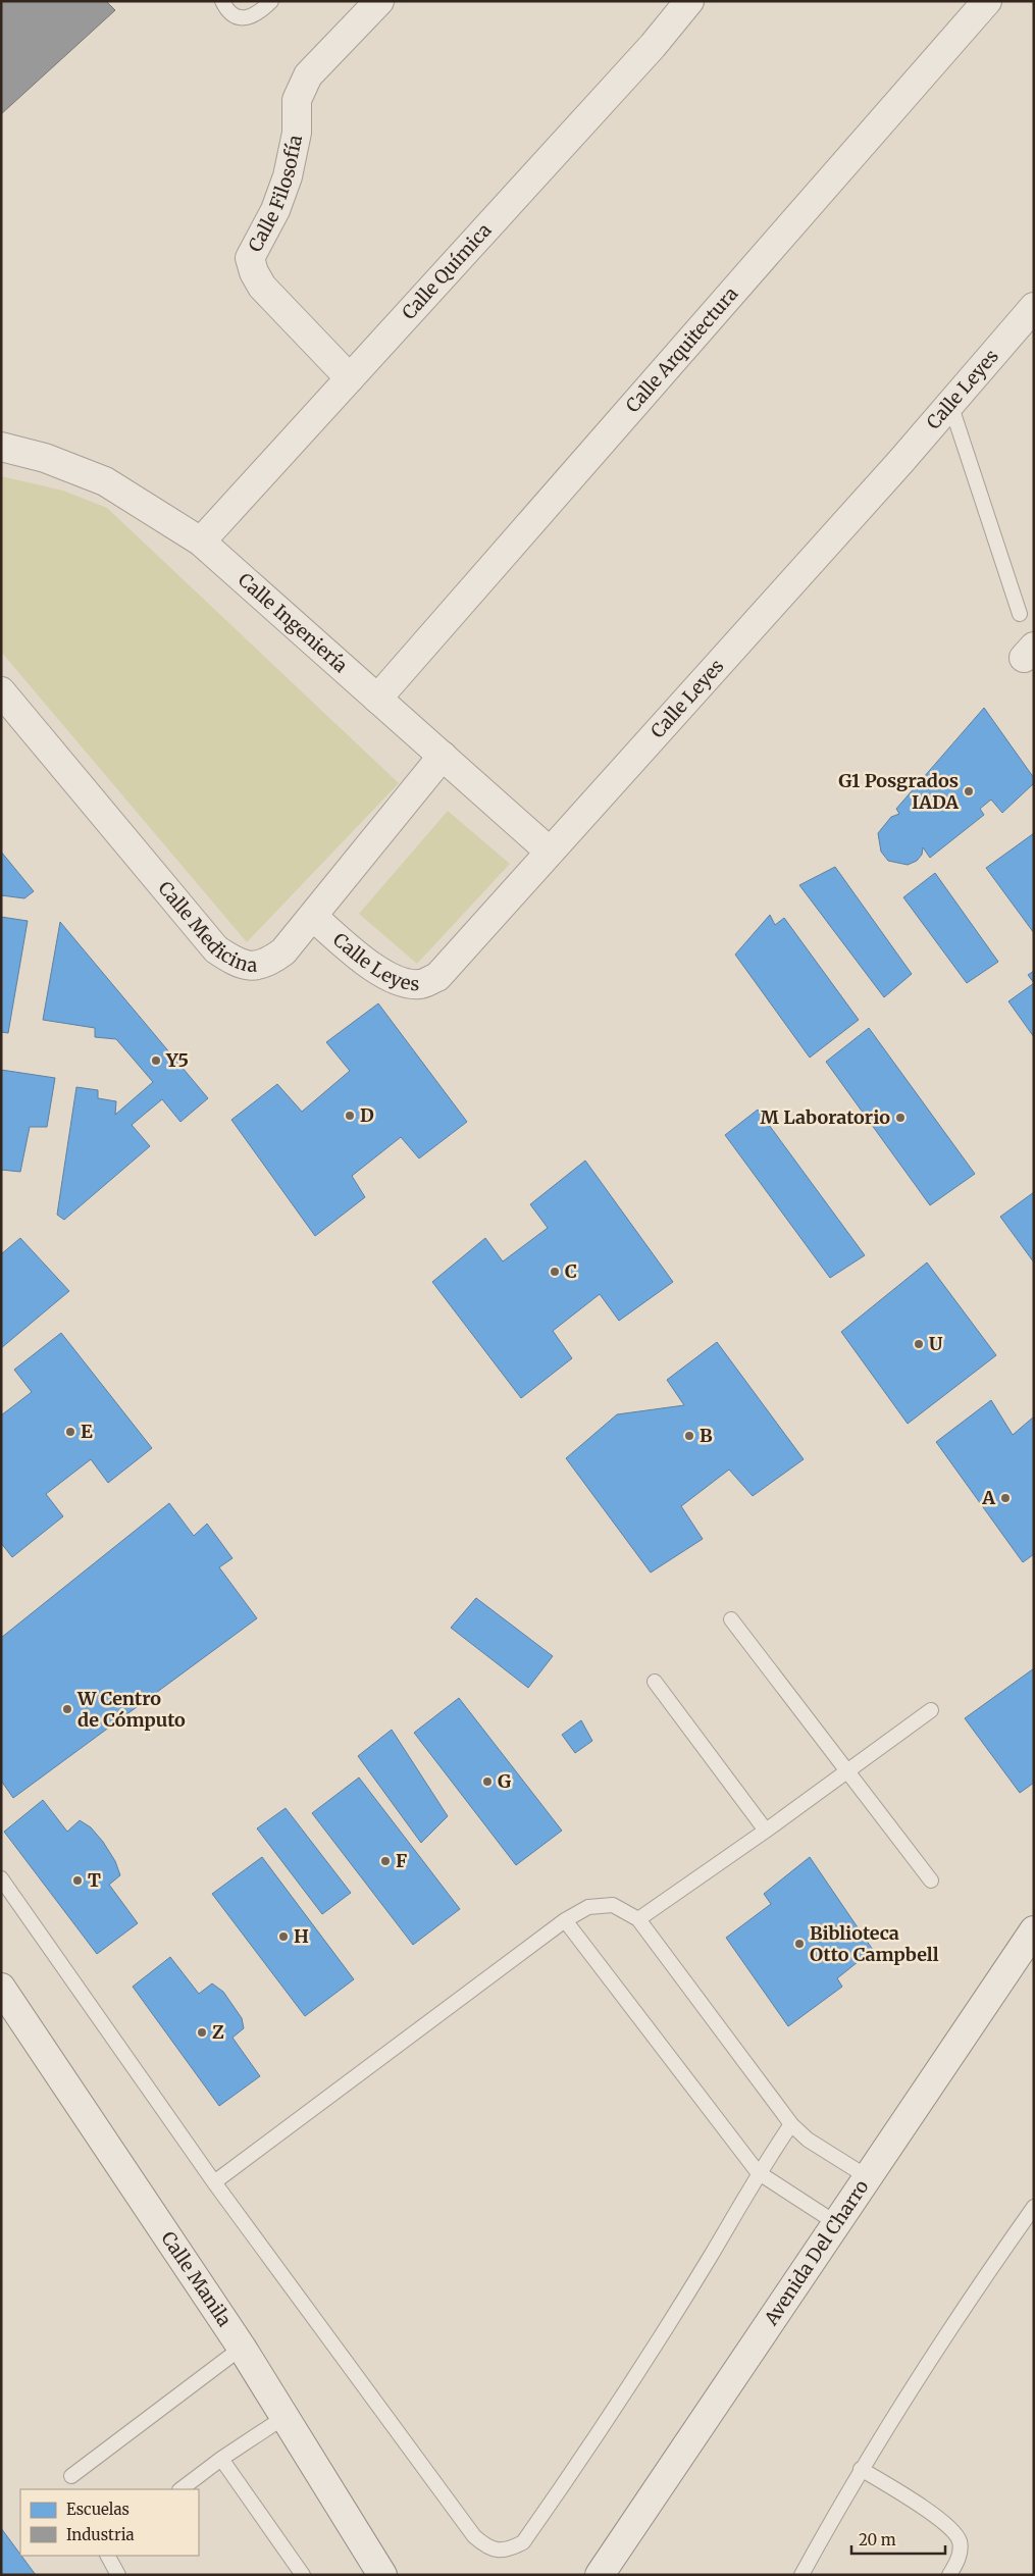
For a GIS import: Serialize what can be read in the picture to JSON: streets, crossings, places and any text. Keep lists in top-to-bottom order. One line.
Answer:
{"streets":{"street":["Calle Filosofía","Calle Química","Calle Arquitectura","Calle Leyes","Calle Ingeniería","Calle Medicina","Avenida Del Charro","Calle Manila"]},"crossings":[["Calle Filosofía","Calle Química"],["Calle Química","Calle Ingeniería"],["Calle Arquitectura","Calle Ingeniería"],["Calle Leyes","Calle Ingeniería"],["Calle Leyes","Calle Medicina"],["Calle Ingeniería","Calle Medicina"]],"places":["G1 Posgrados IADA","Y5","D","M Laboratorio","C","U","E","B","A","W Centro de Cómputo","G","F","T","H","Biblioteca Otto Campbell","Z"],"legend":["Escuelas","Industria"],"scale_bar":"20 m"}
